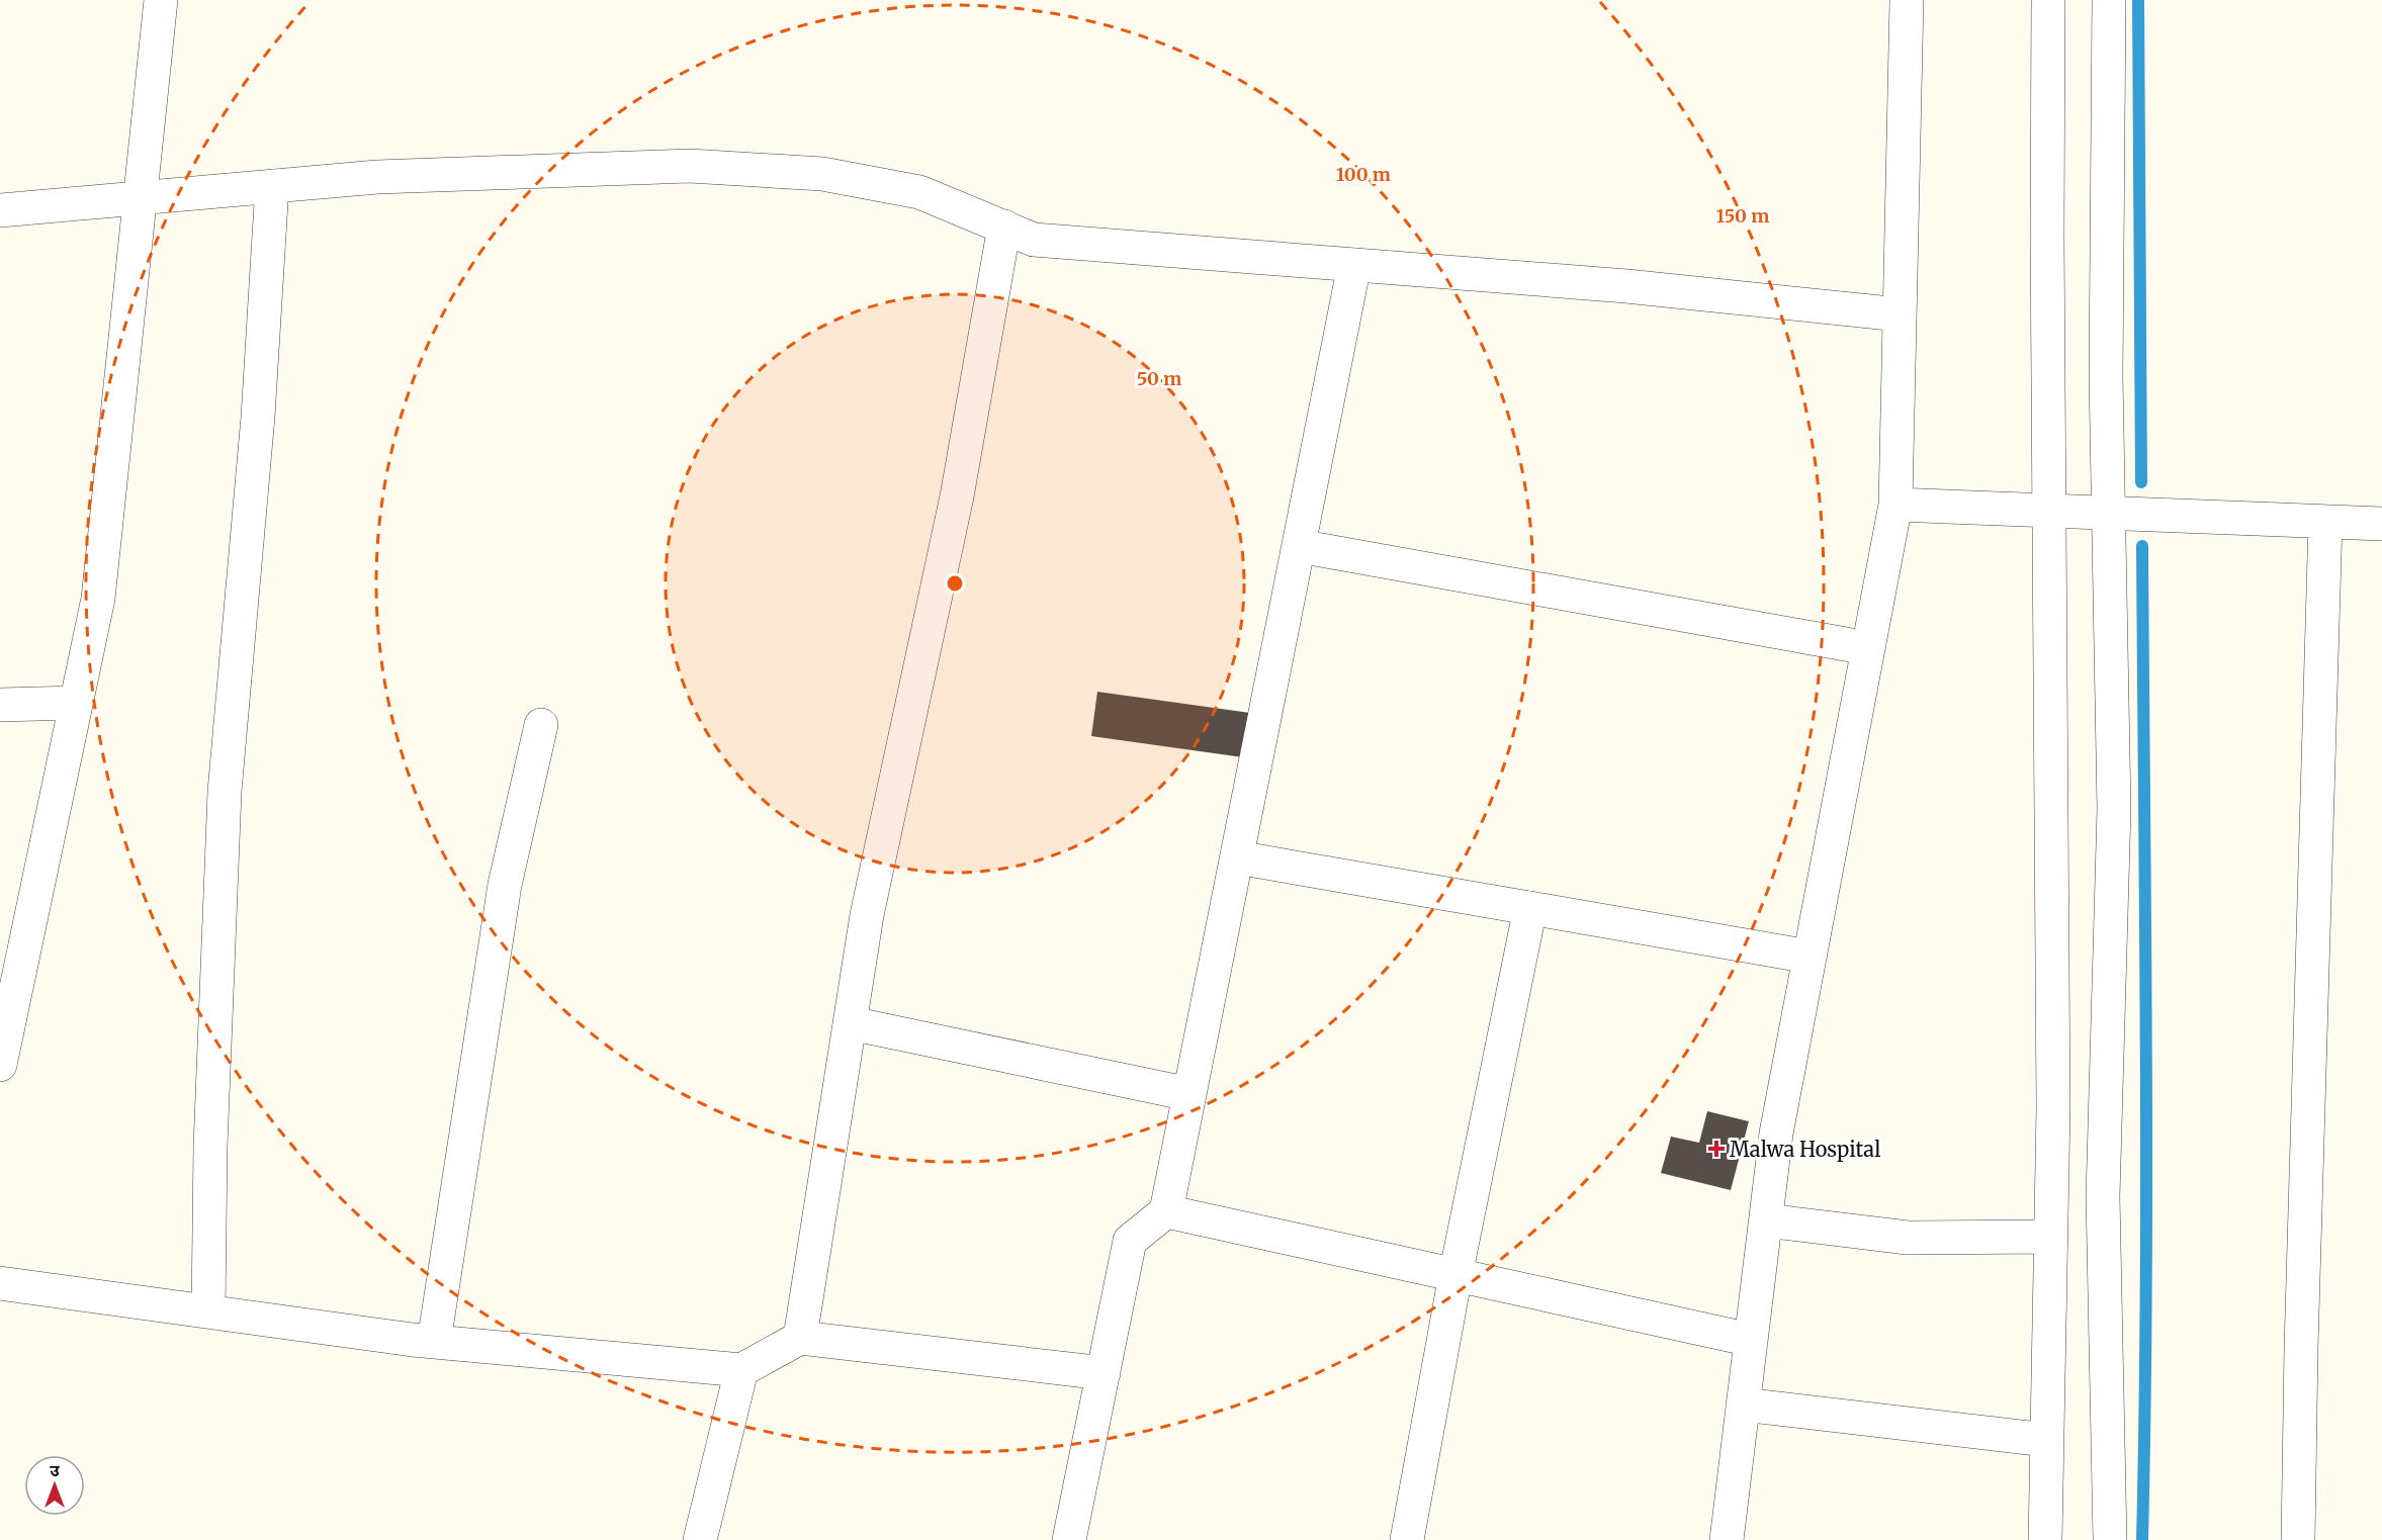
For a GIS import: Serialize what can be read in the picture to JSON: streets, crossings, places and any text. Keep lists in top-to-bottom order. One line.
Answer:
{"places":{"health":["Malwa Hospital"]},"north":"top","rings":["100 m","150 m","50 m"]}
